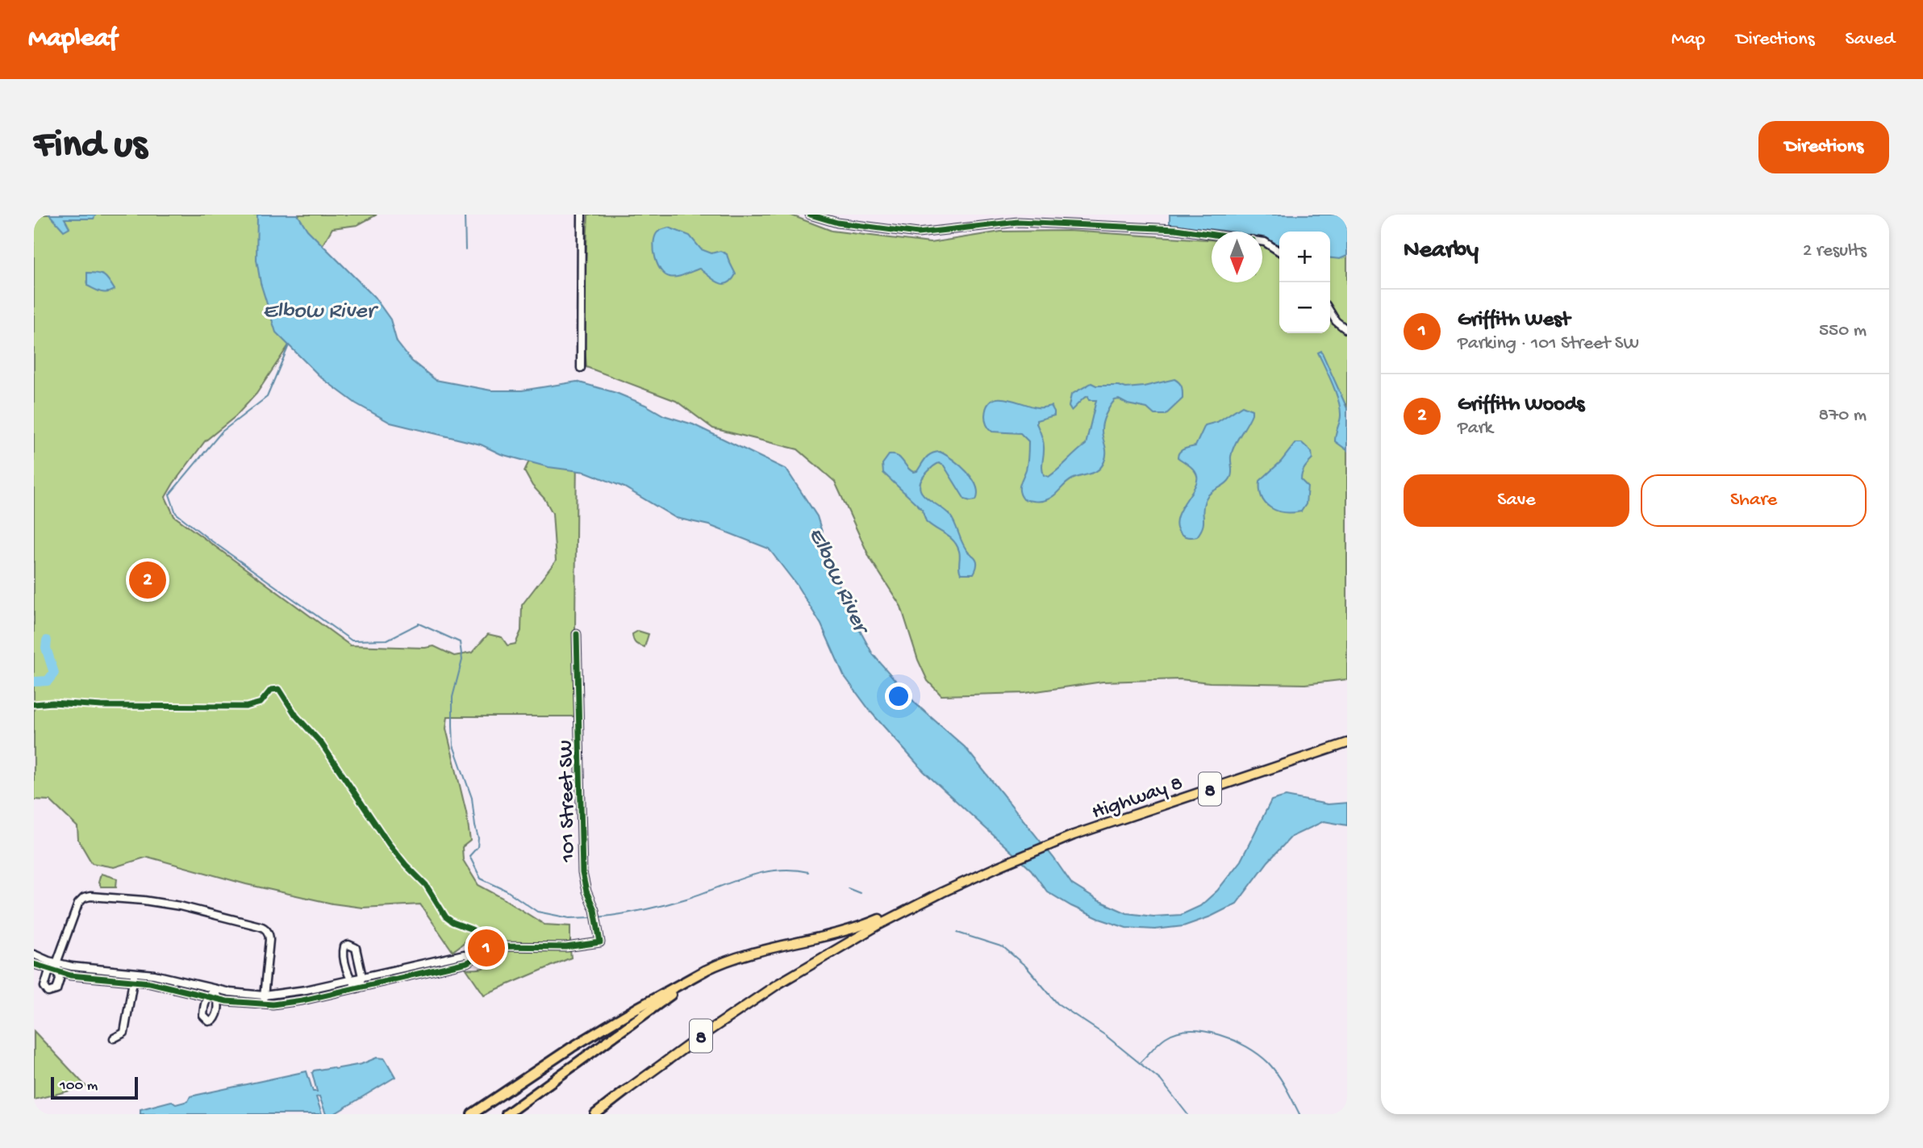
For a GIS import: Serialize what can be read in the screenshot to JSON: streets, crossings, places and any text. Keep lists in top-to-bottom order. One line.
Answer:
{"streets":{"main road":["8","Highway 8"],"street":["101 Street SW"]},"water":["Elbow River"],"scale_bar":"100 m","north":"bottom","page":{"header":"Mapleaf","nav":["Map","Directions","Saved"],"buttons":["Directions",["Save","Share"]],"title":"Find us","heading":["Nearby","2 results"],"map_buttons":["+","−"],"list":[{"mark":"1","name":"Griffith West","note":"Parking · 101 Street SW","value":"550 m"},{"mark":"2","name":"Griffith Woods","note":"Park","value":"870 m"}],"pins":["2","1"],"scale":"100 m"}}
